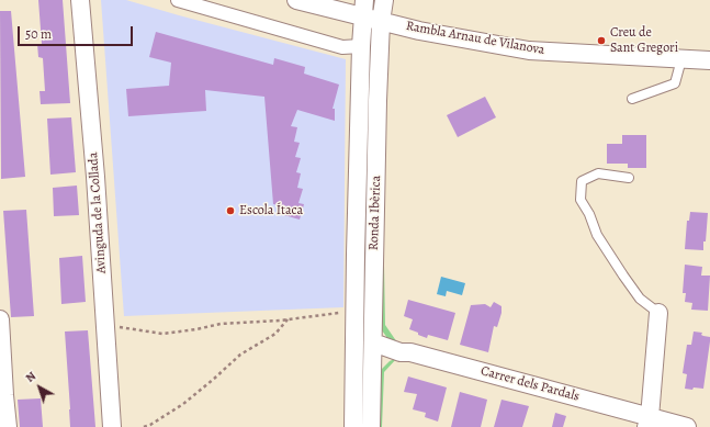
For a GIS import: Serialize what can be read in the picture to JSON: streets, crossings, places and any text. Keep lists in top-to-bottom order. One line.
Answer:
{"streets":{"street":["Rambla Arnau de Vilanova","Avinguda de la Collada","Ronda Ibèrica","Carrer dels Pardals"]},"crossings":[["Rambla Arnau de Vilanova","Ronda Ibèrica"],["Ronda Ibèrica","Carrer dels Pardals"]],"places":["Creu de Sant Gregori","Escola Ítaca"],"scale_bar":"50 m","north":"top left"}
